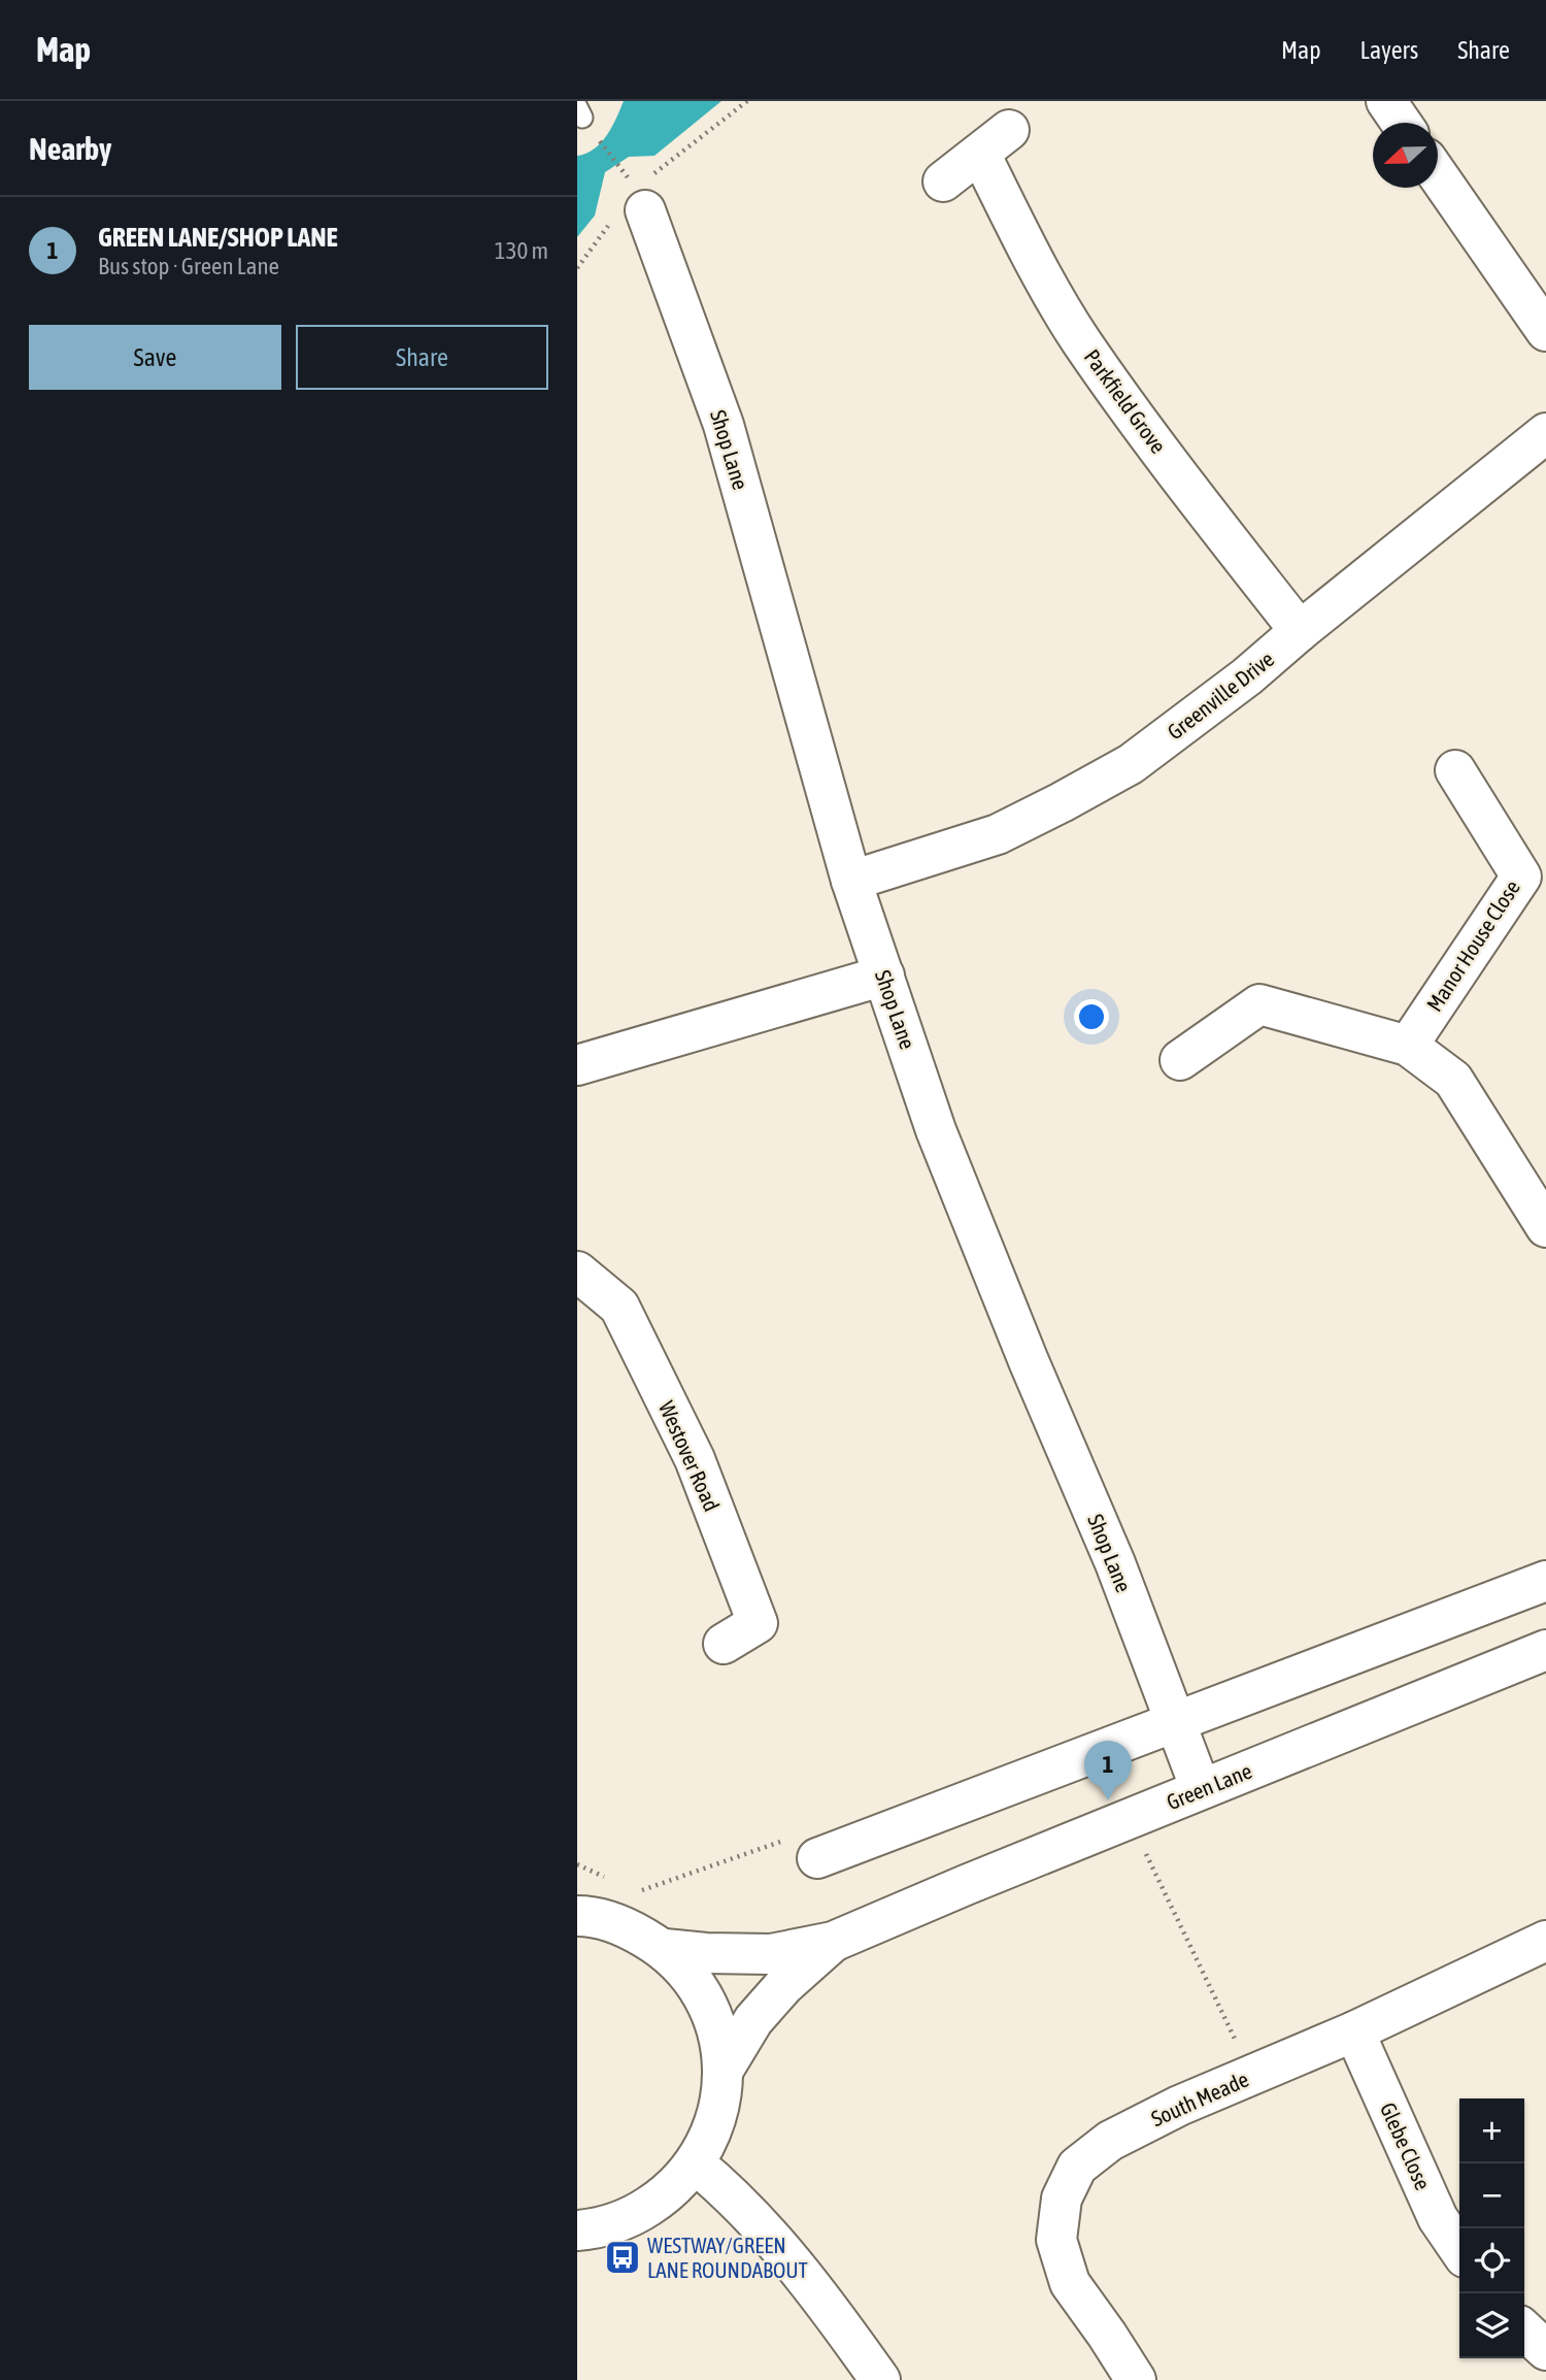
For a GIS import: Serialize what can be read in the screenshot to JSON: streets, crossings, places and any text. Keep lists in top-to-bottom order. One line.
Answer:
{"streets":{"street":["Parkfield Grove","Shop Lane","Greenville Drive","Manor House Close","Westover Road","Green Lane","South Meade","Glebe Close"]},"crossings":[["Parkfield Grove","Greenville Drive"],["Shop Lane","Greenville Drive"],["Shop Lane","Green Lane"],["South Meade","Glebe Close"]],"places":{"bus stop":["WESTWAY/GREEN LANE ROUNDABOUT"]},"north":"left","page":{"header":"Map","nav":["Map","Layers","Share"],"heading":"Nearby","list":[{"mark":"1","name":"GREEN LANE/SHOP LANE","note":"Bus stop · Green Lane","value":"130 m"}],"buttons":["Save","Share"],"pins":"1","map_buttons":["+","−"]}}
